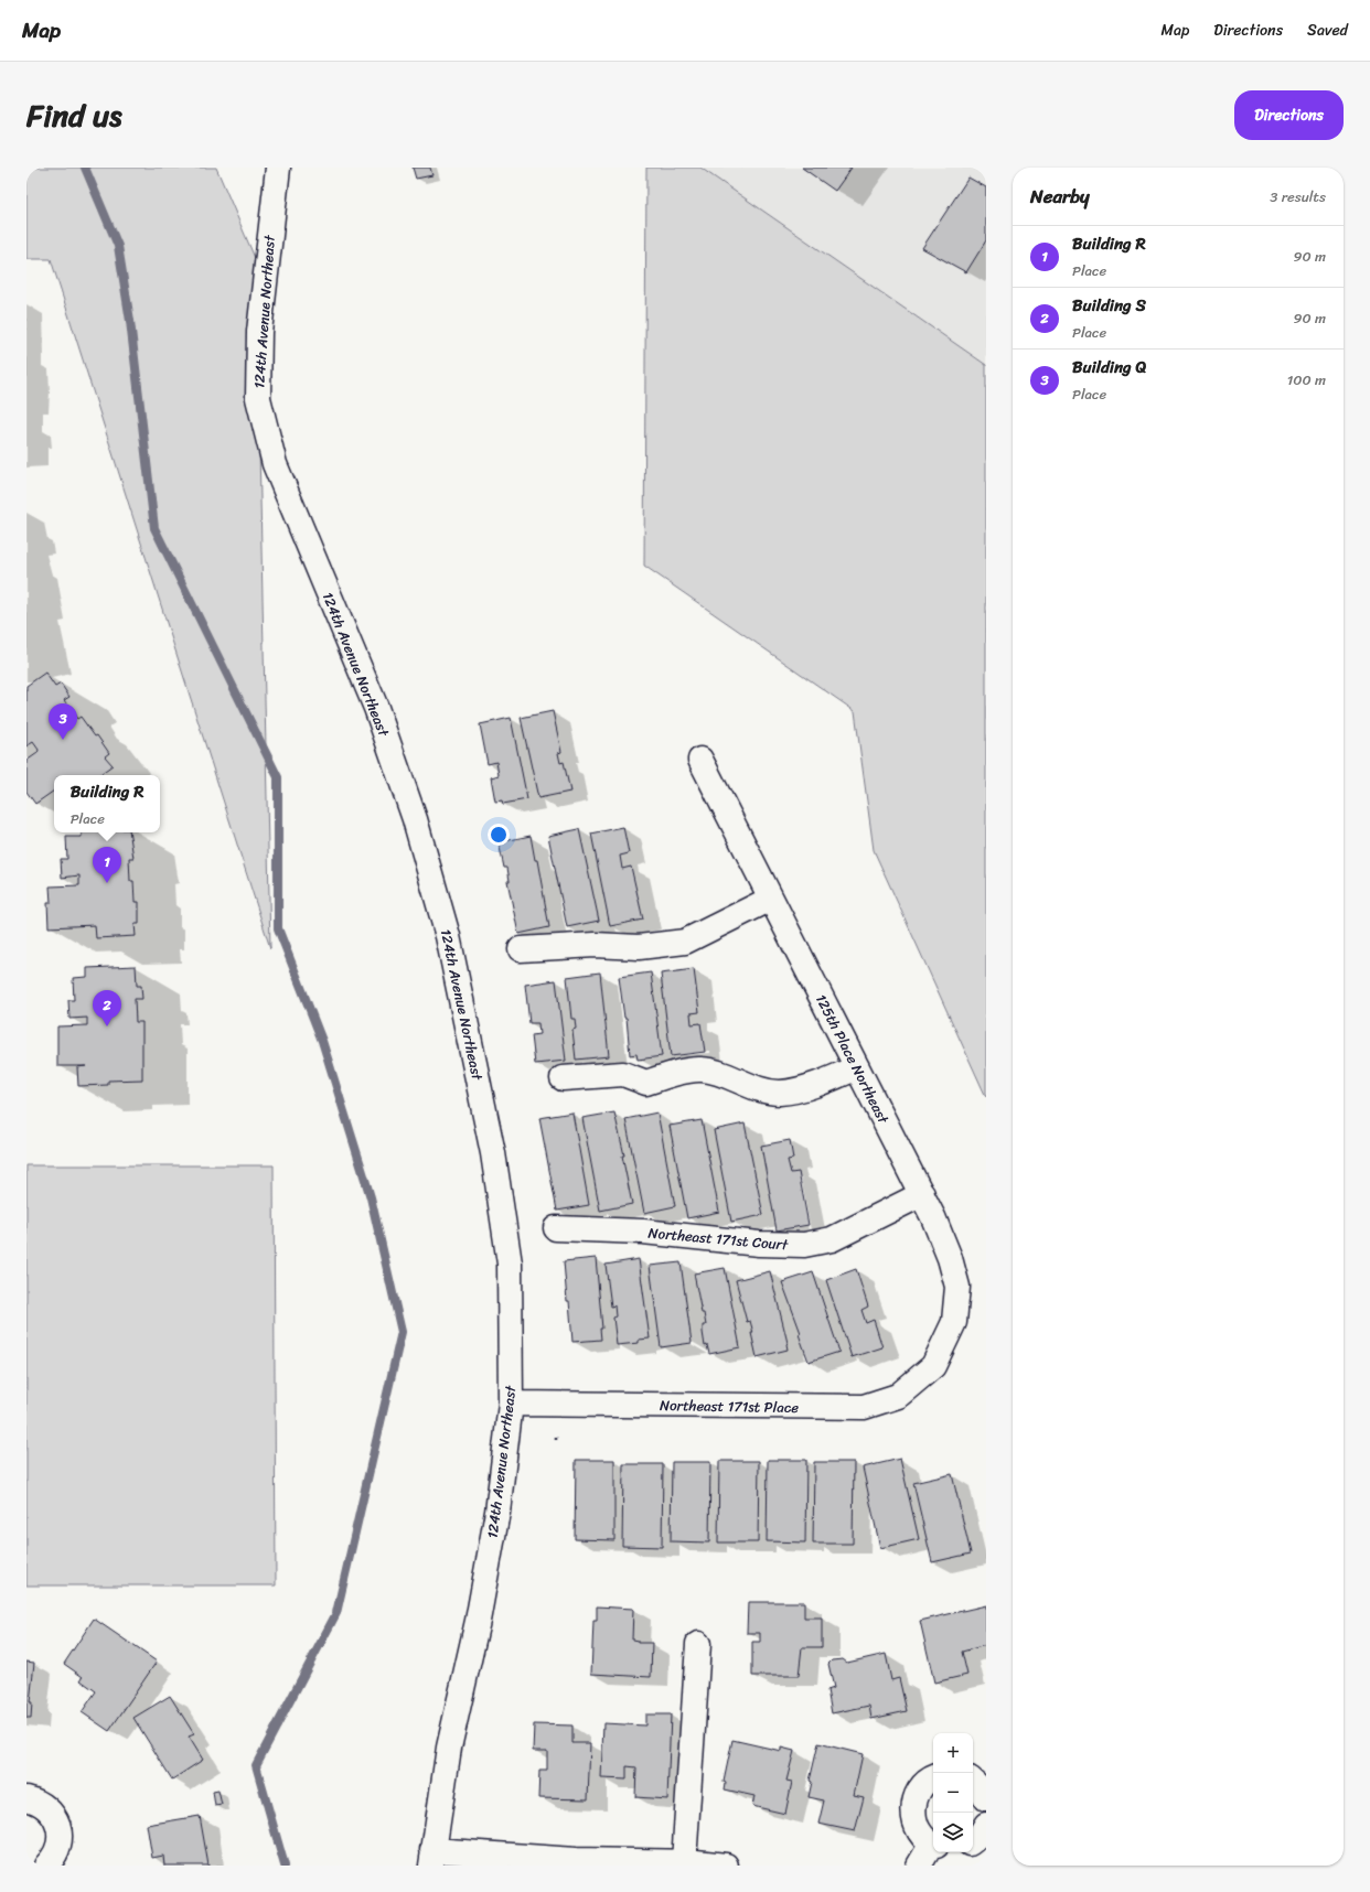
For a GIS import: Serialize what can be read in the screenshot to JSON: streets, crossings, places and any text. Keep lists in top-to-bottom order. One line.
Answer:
{"streets":{"street":["124th Avenue Northeast","125th Place Northeast","Northeast 171st Court","Northeast 171st Place"]},"crossings":[["124th Avenue Northeast","Northeast 171st Place"],["125th Place Northeast","Northeast 171st Court"],["125th Place Northeast","Northeast 171st Place"]],"page":{"header":"Map","nav":["Map","Directions","Saved"],"title":"Find us","buttons":"Directions","heading":["Nearby","3 results"],"list":[{"mark":"1","name":"Building R","note":"Place","value":"90 m"},{"mark":"2","name":"Building S","note":"Place","value":"90 m"},{"mark":"3","name":"Building Q","note":"Place","value":"100 m"}],"pins":["3","1","2"],"popup":["Building R","Place"],"map_buttons":["+","−"]}}
